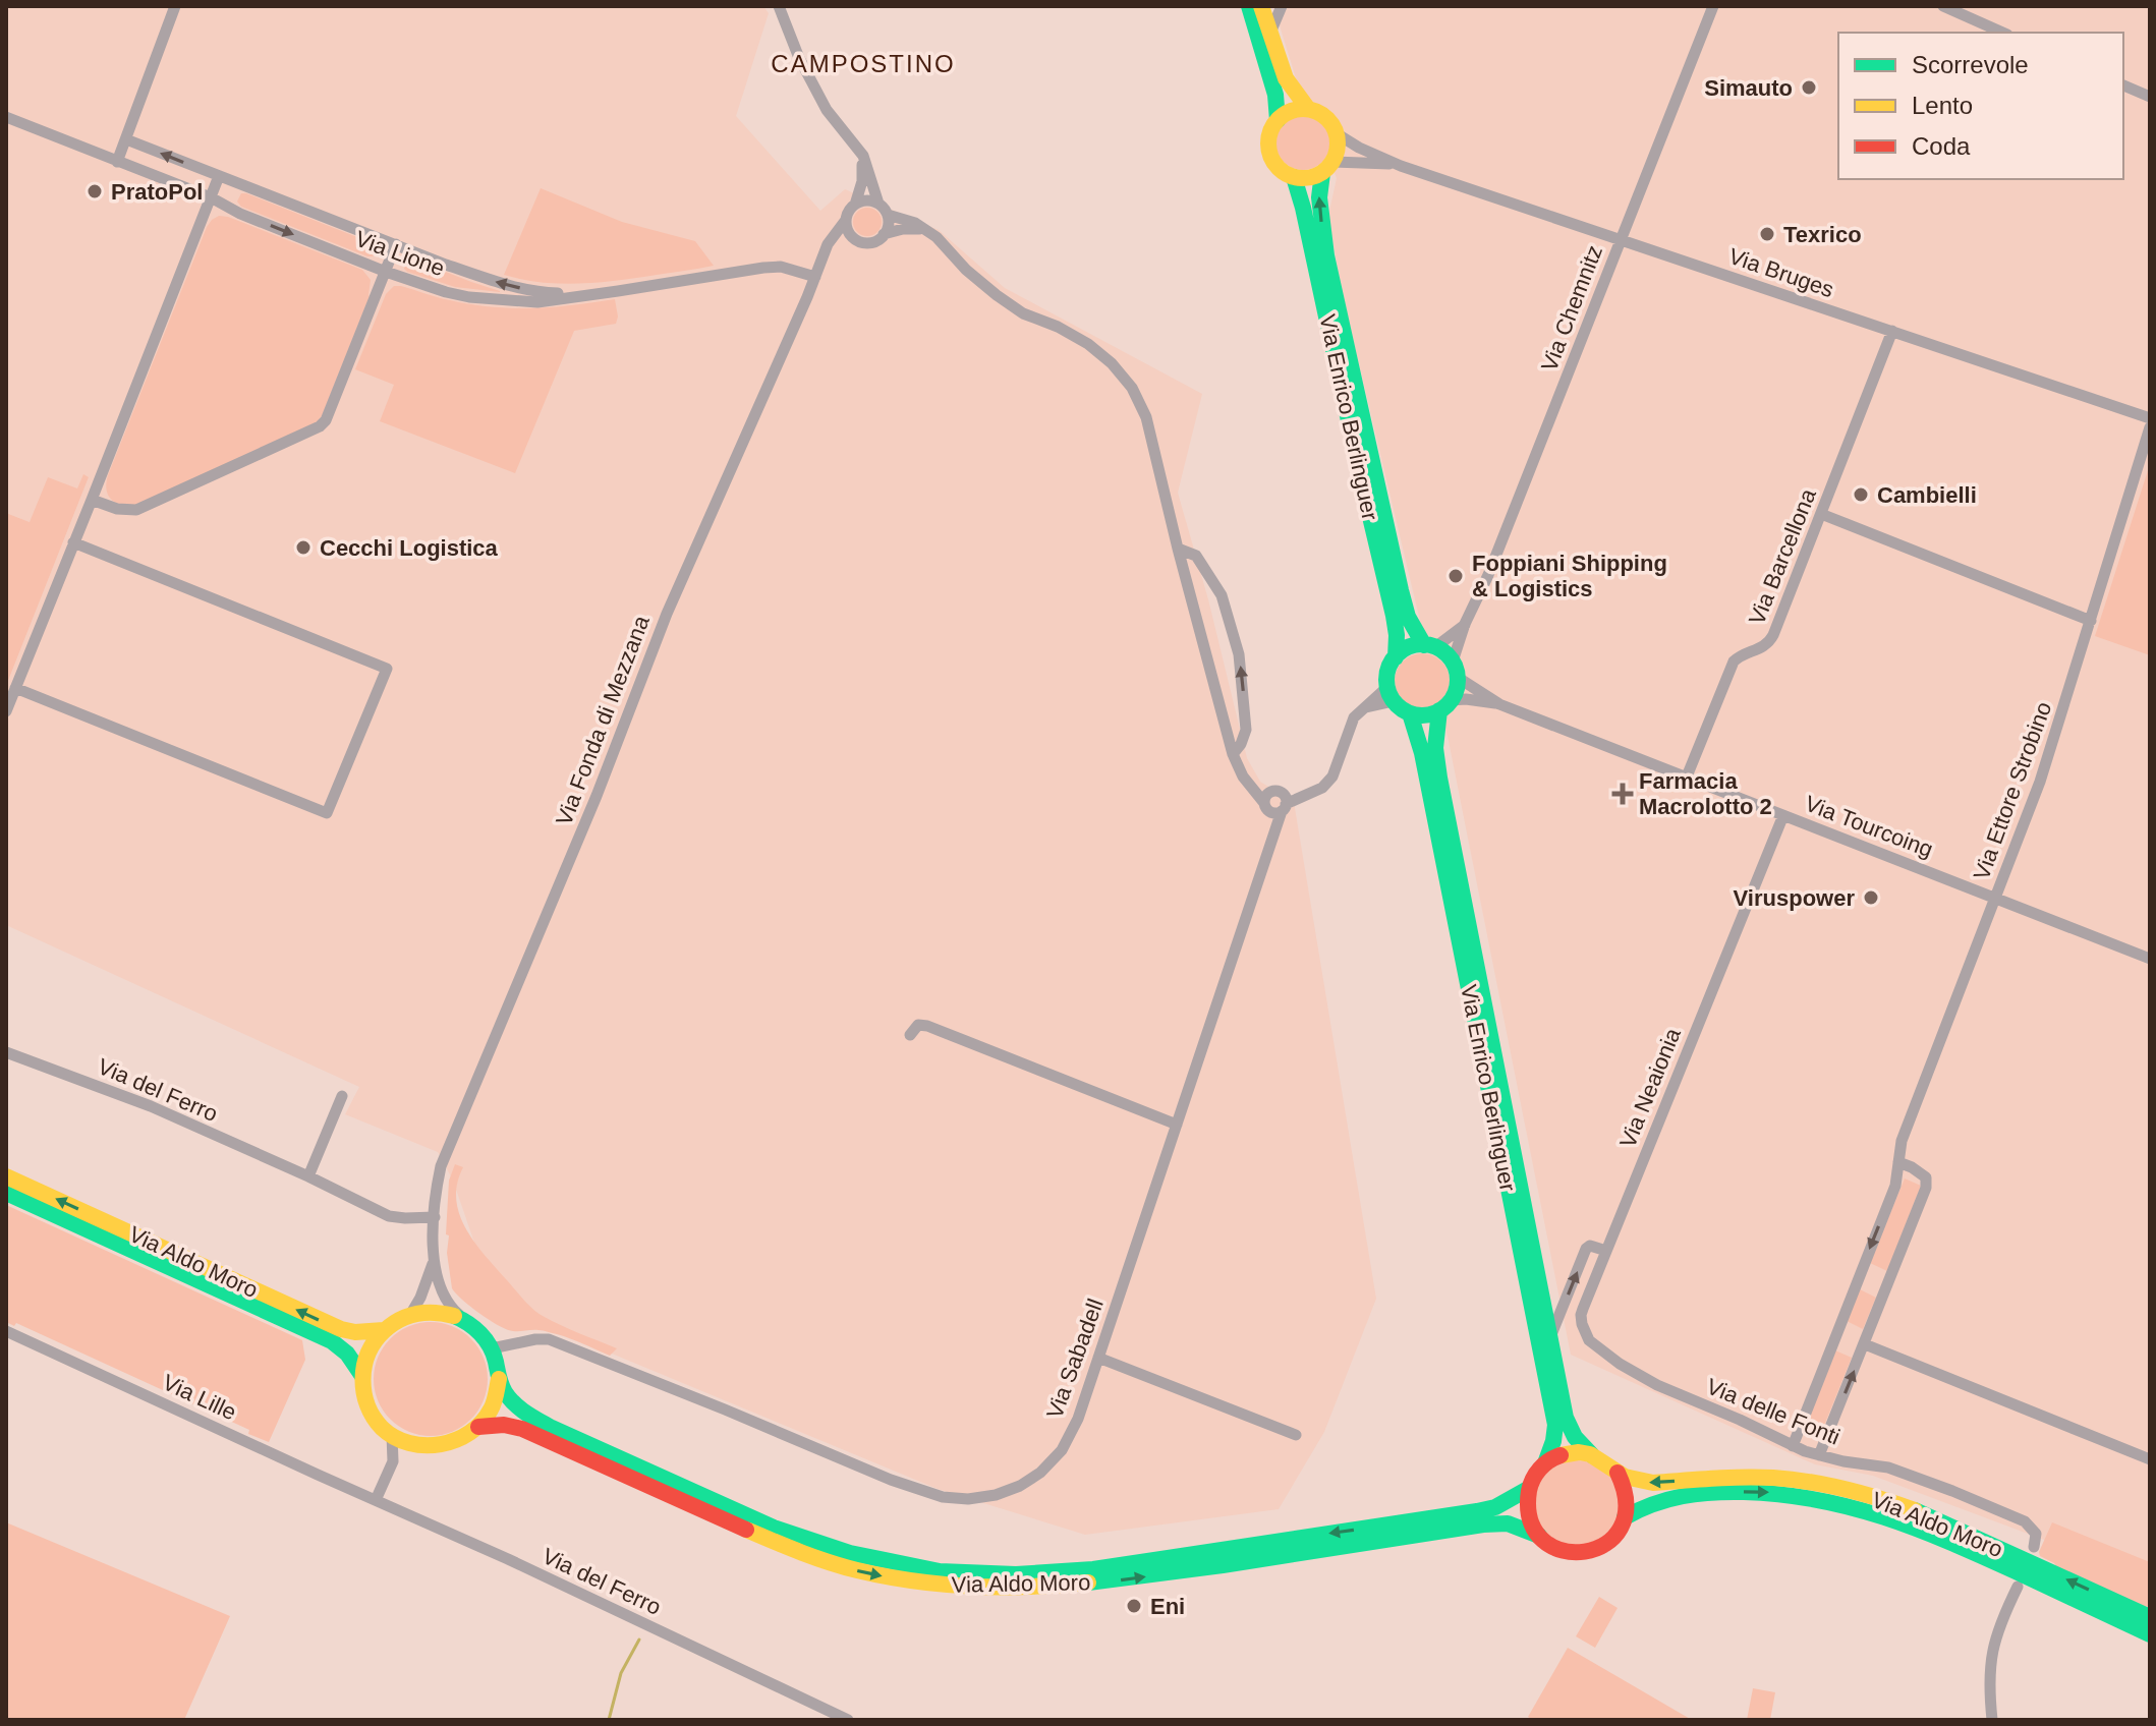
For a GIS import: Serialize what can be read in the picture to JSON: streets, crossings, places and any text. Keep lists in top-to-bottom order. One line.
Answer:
{"streets":{"main road":["Via Enrico Berlinguer","Via Aldo Moro"],"street":["Via Lione","Via Bruges","Via Chemnitz","Via Barcellona","Via Fonda di Mezzana","Via Ettore Strobino","Via Tourcoing","Via Neaionia","Via del Ferro","Via Sabadell","Via Lille","Via delle Fonti"]},"crossings":[["Via Lione","Via Fonda di Mezzana"],["Via Bruges","Via Chemnitz"],["Via Bruges","Via Enrico Berlinguer"],["Via Bruges","Via Barcellona"],["Via Chemnitz","Via Enrico Berlinguer"],["Via Chemnitz","Via Tourcoing"],["Via Enrico Berlinguer","Via Tourcoing"],["Via Enrico Berlinguer","Via Aldo Moro"],["Via Barcellona","Via Tourcoing"],["Via Fonda di Mezzana","Via del Ferro"],["Via Ettore Strobino","Via Tourcoing"],["Via Ettore Strobino","Via delle Fonti"],["Via Tourcoing","Via Neaionia"],["Via Neaionia","Via delle Fonti"],["Via del Ferro","Via Lille"],["Via Aldo Moro","Via Sabadell"]],"districts":["CAMPOSTINO"],"places":{"other":["Simauto","PratoPol","Texrico","Cambielli","Cecchi Logistica","Foppiani Shipping & Logistics","Viruspower","Eni"],"health":["Farmacia Macrolotto 2"]},"legend":["Scorrevole","Lento","Coda"]}
